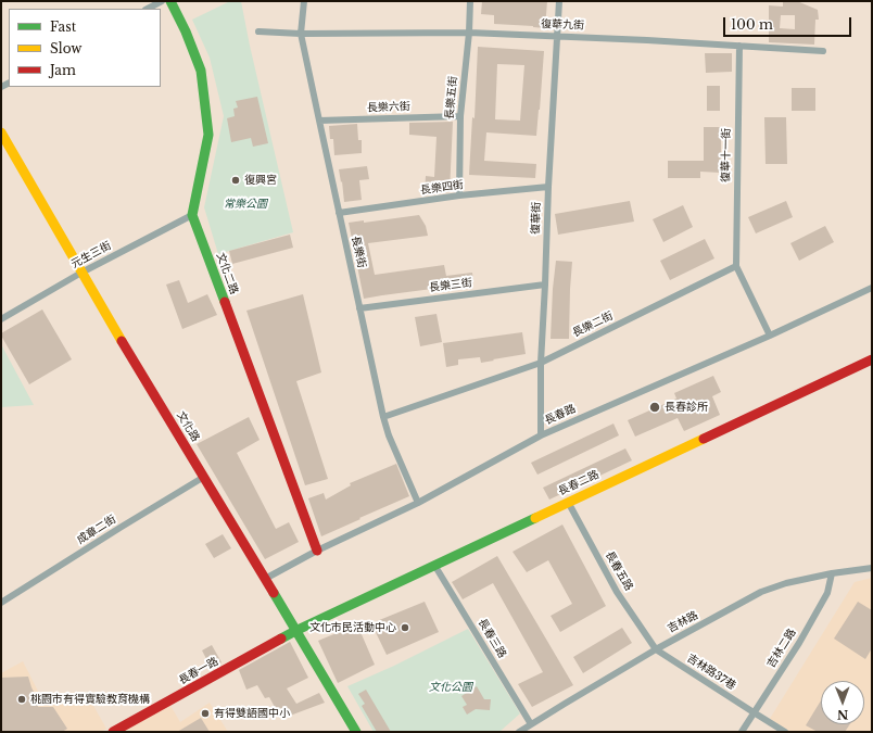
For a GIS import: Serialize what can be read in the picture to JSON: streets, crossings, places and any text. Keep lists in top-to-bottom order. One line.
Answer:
{"streets":{"street":["復華九街","長樂五街","長樂六街","復華十一街","長樂四街","復華街","長樂街","元生三街","文化二路","長樂三街","長樂二街","長春路","文化路","長春二路","成章二街","長春五路","吉林路","長春三路","吉林二路","長春一路","吉林路37巷"]},"crossings":[["復華九街","長樂五街"],["復華九街","復華十一街"],["復華九街","復華街"],["復華九街","長樂街"],["長樂五街","長樂六街"],["長樂五街","長樂四街"],["長樂六街","長樂街"],["復華十一街","長樂二街"],["長樂四街","復華街"],["長樂四街","長樂街"],["復華街","長樂三街"],["復華街","長樂二街"],["復華街","長春路"],["長樂街","長樂三街"],["長樂街","長樂二街"],["長樂街","長春路"],["元生三街","文化二路"],["元生三街","文化路"],["文化二路","長春路"],["長春路","文化路"],["文化路","長春二路"],["文化路","成章二街"],["文化路","長春一路"],["長春二路","長春五路"],["長春二路","長春三路"],["長春二路","長春一路"],["長春五路","吉林路"],["長春五路","吉林路37巷"],["吉林路","長春三路"],["吉林路","吉林二路"],["吉林路","吉林路37巷"],["吉林二路","吉林路37巷"]],"parks":["常樂公園","文化公園"],"places":["復興宮","長春診所","文化市民活動中心","桃園市有得實驗教育機構","有得雙語國中小"],"legend":["Fast","Slow","Jam"],"scale_bar":"100 m","north":"bottom"}
